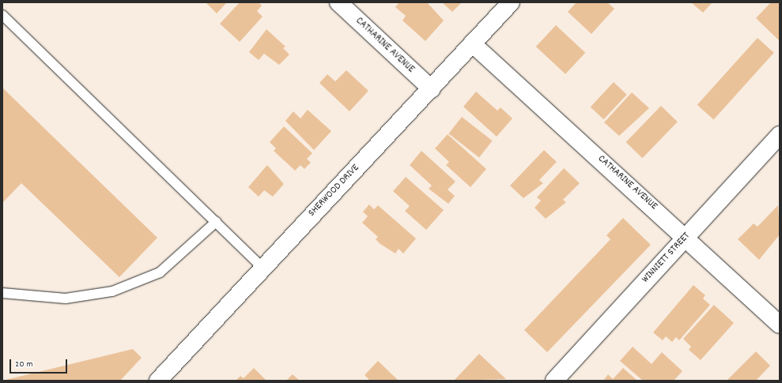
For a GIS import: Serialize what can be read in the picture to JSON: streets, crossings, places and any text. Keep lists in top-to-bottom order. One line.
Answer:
{"streets":{"street":["CATHARINE AVENUE","SHERWOOD DRIVE","WINNIETT STREET"]},"crossings":[["CATHARINE AVENUE","SHERWOOD DRIVE"],["CATHARINE AVENUE","WINNIETT STREET"]],"scale_bar":"20 m"}
